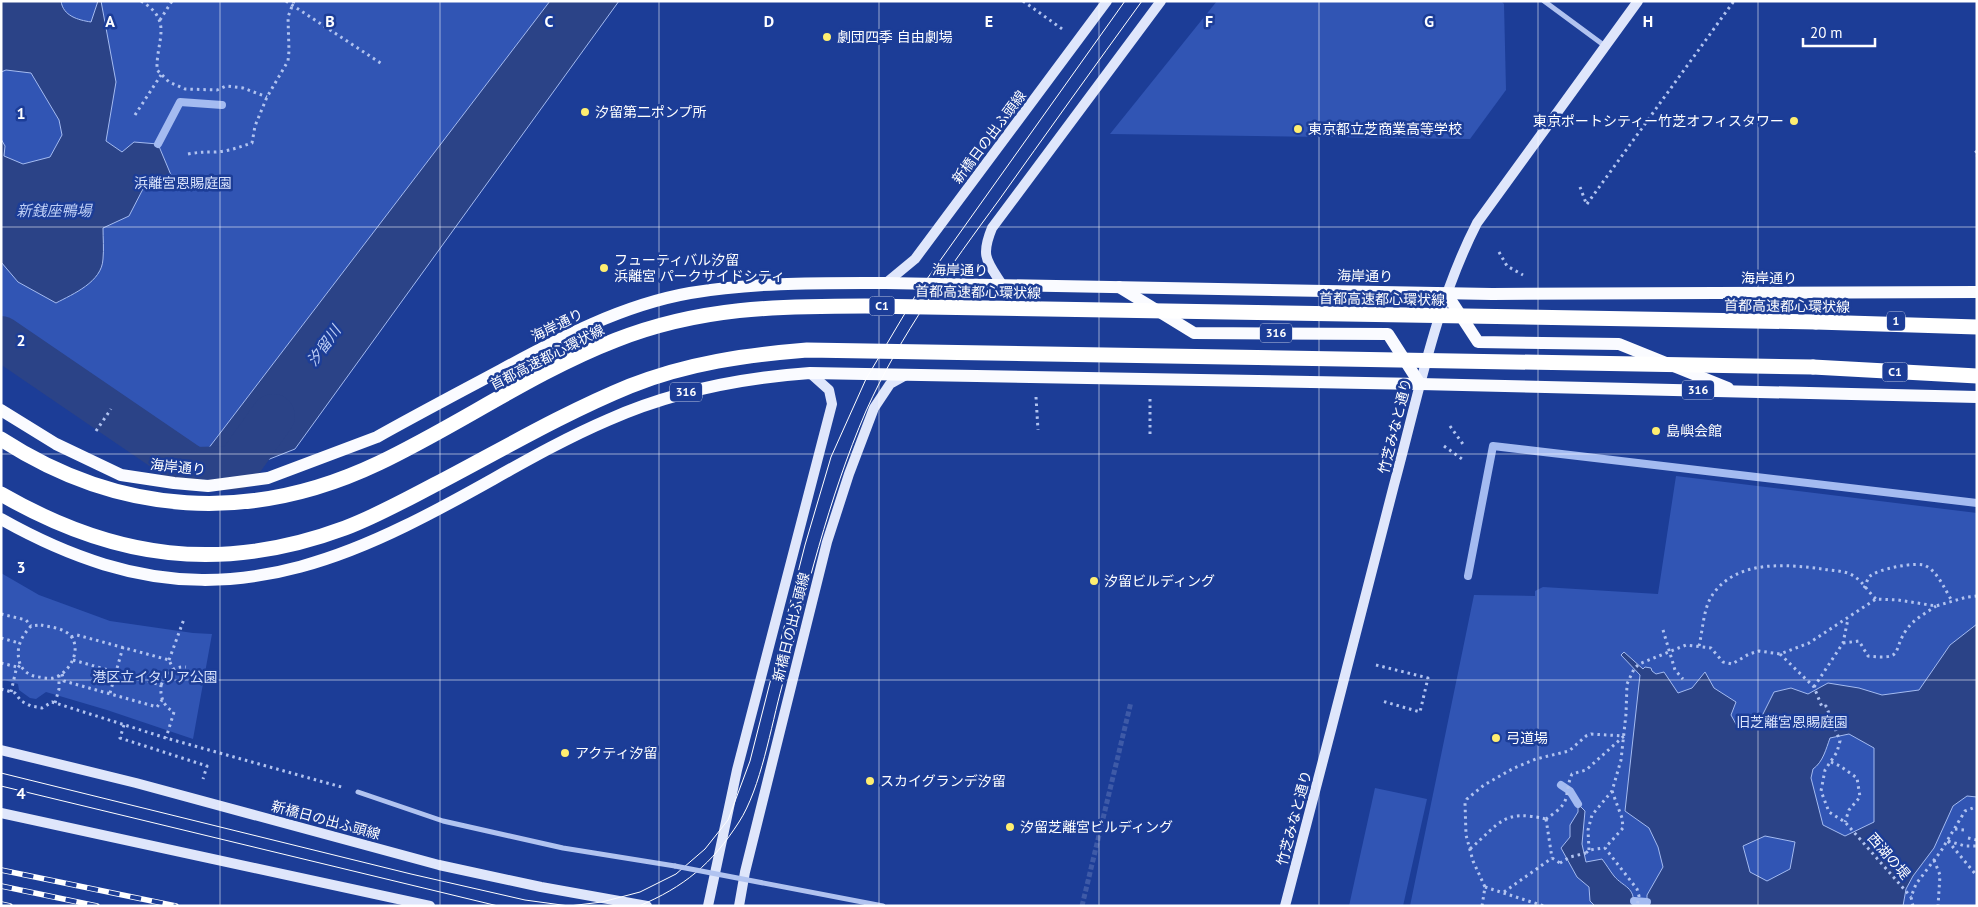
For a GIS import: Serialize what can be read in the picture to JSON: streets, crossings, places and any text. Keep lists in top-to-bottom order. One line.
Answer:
{"streets":{"highway":["首都高速都心環状線","C1","1"],"main road":["新橋日の出ふ頭線","海岸通り","316","竹芝みなと通り"],"path":["西湖の堤"]},"crossings":[["新橋日の出ふ頭線","海岸通り"],["新橋日の出ふ頭線","316"],["海岸通り","316"],["海岸通り","竹芝みなと通り"],["首都高速都心環状線","1"],["316","竹芝みなと通り"]],"water":["新銭座鴨場","汐留川"],"parks":["浜離宮恩賜庭園","港区立イタリア公園","旧芝離宮恩賜庭園"],"places":["劇団四季 自由劇場","汐留第二ポンプ所","東京ポートシティー竹芝オフィスタワー","東京都立芝商業高等学校","フューティバル汐留 浜離宮 パークサイドシティ","島嶼会館","汐留ビルディング","弓道場","アクティ汐留","スカイグランデ汐留","汐留芝離宮ビルディング"],"scale_bar":"20 m","grid":{"columns":["A","B","C","D","E","F","G","H"],"rows":["1","2","3","4"]}}
